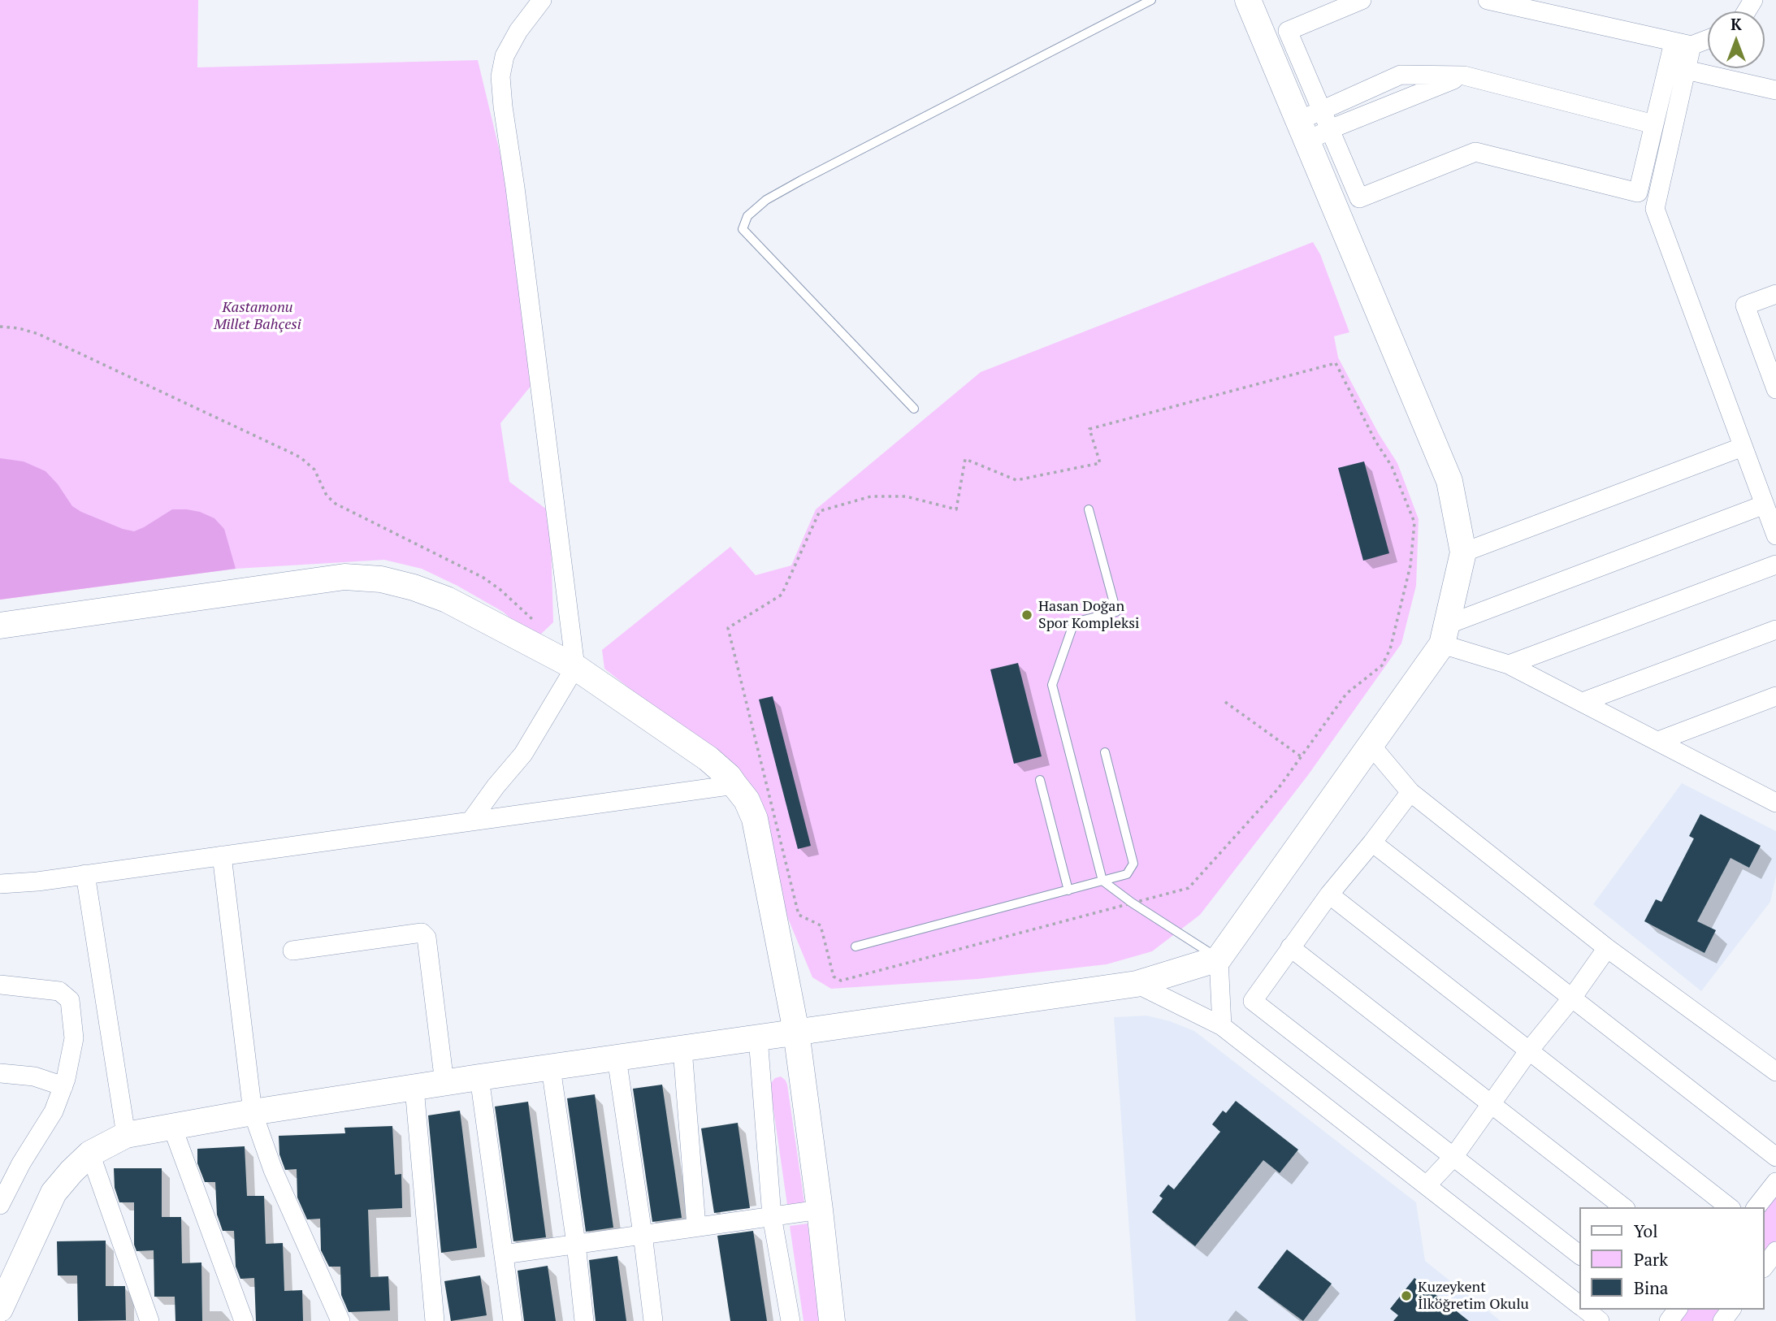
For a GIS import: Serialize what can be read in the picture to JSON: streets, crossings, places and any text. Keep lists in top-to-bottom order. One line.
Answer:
{"parks":["Kastamonu Millet Bahçesi"],"places":["Hasan Doğan Spor Kompleksi","Kuzeykent İlköğretim Okulu"],"legend":["Yol","Park","Bina"],"north":"top"}
